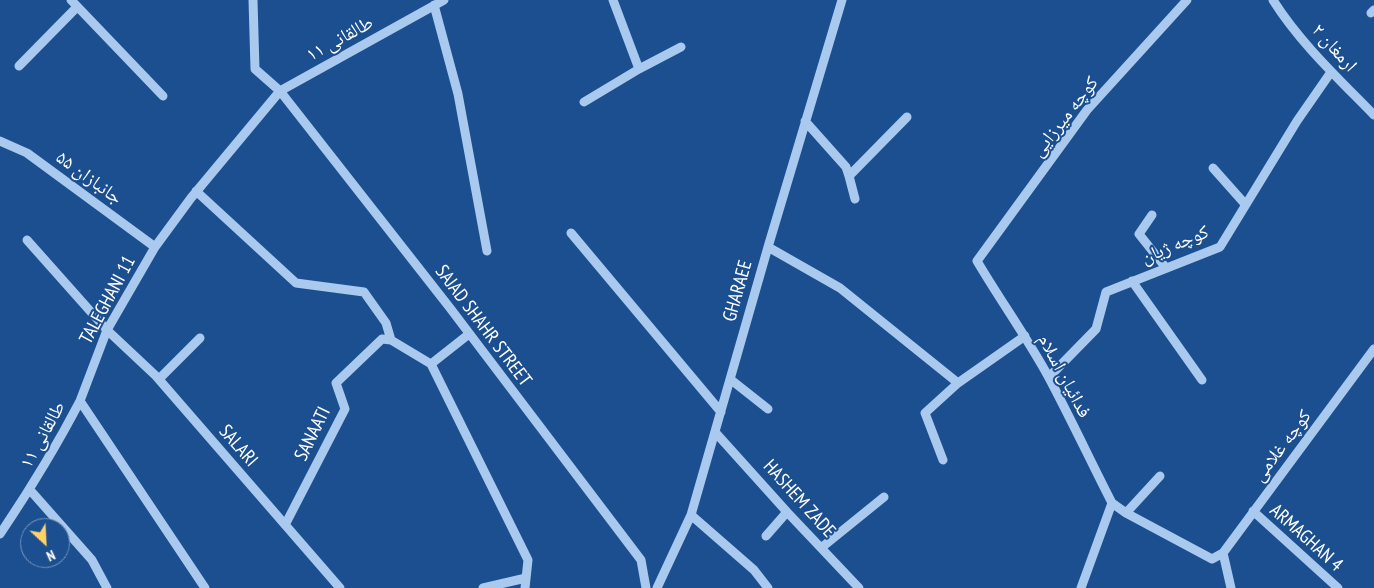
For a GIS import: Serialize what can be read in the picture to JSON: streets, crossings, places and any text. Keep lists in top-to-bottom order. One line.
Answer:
{"streets":{"street":["طالقانی ۱۱","ارمغان ۲","کوچه میرزایی","جانبازان ۵۵","کوچه ژیان","GHARAEE","TALEGHANI 11","SAJAD SHAHR STREET","فدائیان اسلام","SANAATI","SALARI","کوچه غلامی","HASHEM ZADE","ARMAGHAN 4"]},"crossings":[["طالقانی ۱۱","TALEGHANI 11"],["طالقانی ۱۱","SAJAD SHAHR STREET"],["ارمغان ۲","کوچه ژیان"],["کوچه میرزایی","فدائیان اسلام"],["جانبازان ۵۵","TALEGHANI 11"],["کوچه ژیان","فدائیان اسلام"],["GHARAEE","HASHEM ZADE"],["TALEGHANI 11","SAJAD SHAHR STREET"],["TALEGHANI 11","SALARI"],["فدائیان اسلام","کوچه غلامی"],["SANAATI","SALARI"],["کوچه غلامی","ARMAGHAN 4"]],"north":"bottom right"}
